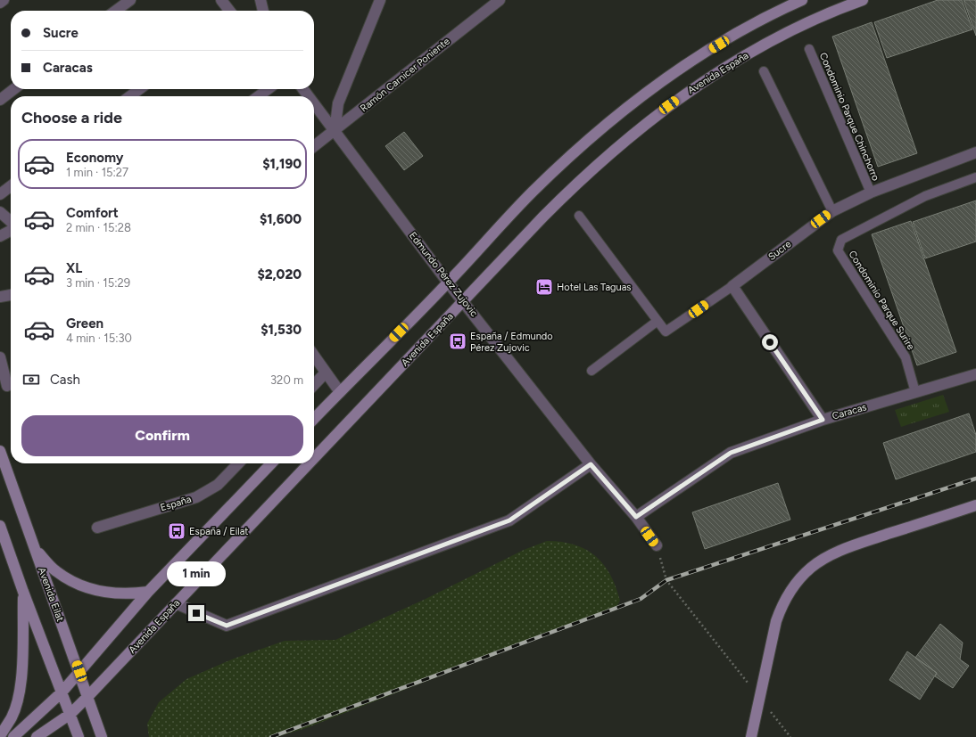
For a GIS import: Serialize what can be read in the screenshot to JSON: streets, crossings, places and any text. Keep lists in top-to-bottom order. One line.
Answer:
{"streets":{"street":["Avenida España","Ramón Carnicer Poniente","Sucre","Edmundo Pérez Zujovic","Caracas","España","Avenida Eilat"],"lane":["Condominio Parque Chinchorro","Condominio Parque Surire"]},"crossings":[["Avenida España","Edmundo Pérez Zujovic"],["Avenida España","Avenida Eilat"],["Ramón Carnicer Poniente","Edmundo Pérez Zujovic"],["Condominio Parque Chinchorro","Sucre"],["Edmundo Pérez Zujovic","Caracas"],["Condominio Parque Surire","Caracas"]],"places":{"hotel":["Hotel Las Taguas"],"bus stop":["España / Edmundo Pérez Zujovic","España / Eilat"]},"page":{"banner":["Sucre","Caracas"],"heading":"Choose a ride","list":[{"name":"Economy","note":"1 min · 15:27","value":"$1,190"},{"name":"Comfort","note":"2 min · 15:28","value":"$1,600"},{"name":"XL","note":"3 min · 15:29","value":"$2,020"},{"name":"Green","note":"4 min · 15:30","value":"$1,530"}],"pay":["Cash","320 m"],"buttons":"Confirm","bubble":"1 min"}}
